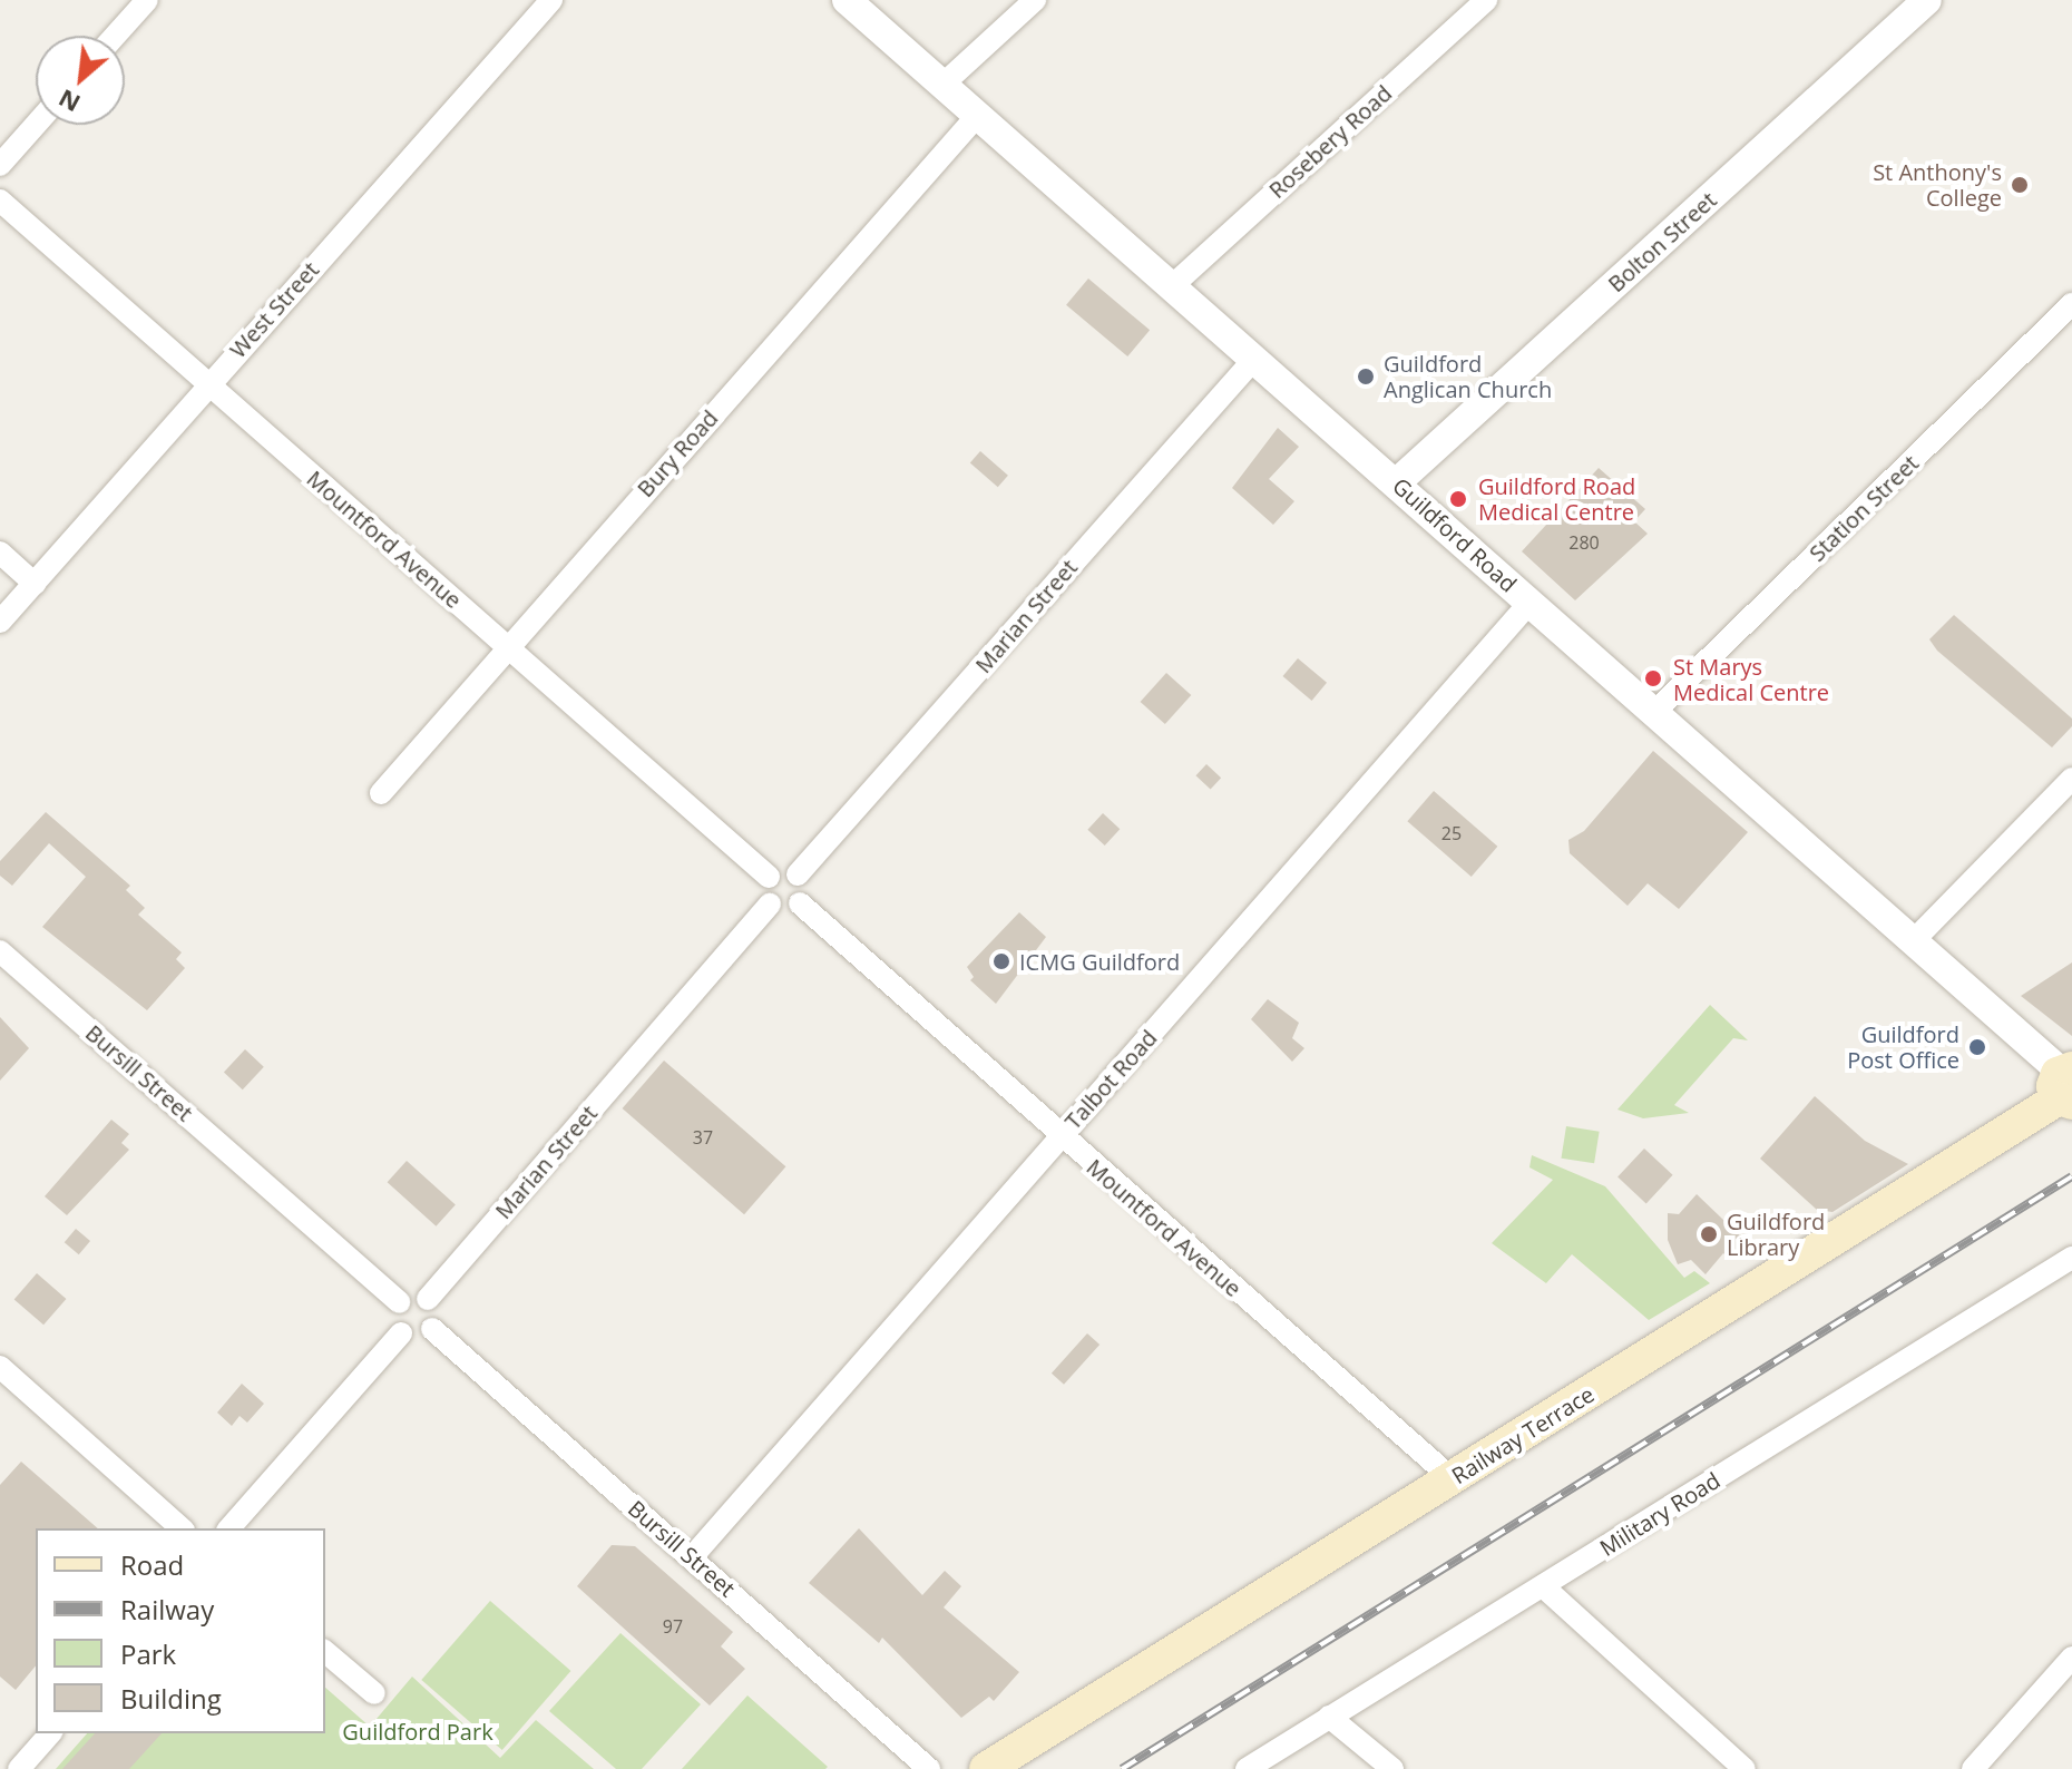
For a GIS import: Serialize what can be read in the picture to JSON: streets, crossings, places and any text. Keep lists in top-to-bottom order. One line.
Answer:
{"streets":{"main road":["Railway Terrace"],"street":["Rosebery Road","Bolton Street","West Street","Bury Road","Station Street","Guildford Road","Mountford Avenue","Marian Street","Bursill Street","Talbot Road","Military Road"]},"crossings":[["Rosebery Road","Guildford Road"],["Bolton Street","Guildford Road"],["West Street","Mountford Avenue"],["Bury Road","Guildford Road"],["Bury Road","Mountford Avenue"],["Station Street","Guildford Road"],["Guildford Road","Marian Street"],["Guildford Road","Talbot Road"],["Guildford Road","Railway Terrace"],["Mountford Avenue","Marian Street"],["Mountford Avenue","Talbot Road"],["Mountford Avenue","Railway Terrace"],["Marian Street","Bursill Street"],["Bursill Street","Talbot Road"]],"parks":["Guildford Park"],"places":["St Anthony's College","Guildford Anglican Church","Guildford Road Medical Centre","St Marys Medical Centre","ICMG Guildford","Guildford Post Office","Guildford Library"],"house_numbers":["280","25","37","97"],"legend":["Road","Railway","Park","Building"],"north":"bottom left"}
